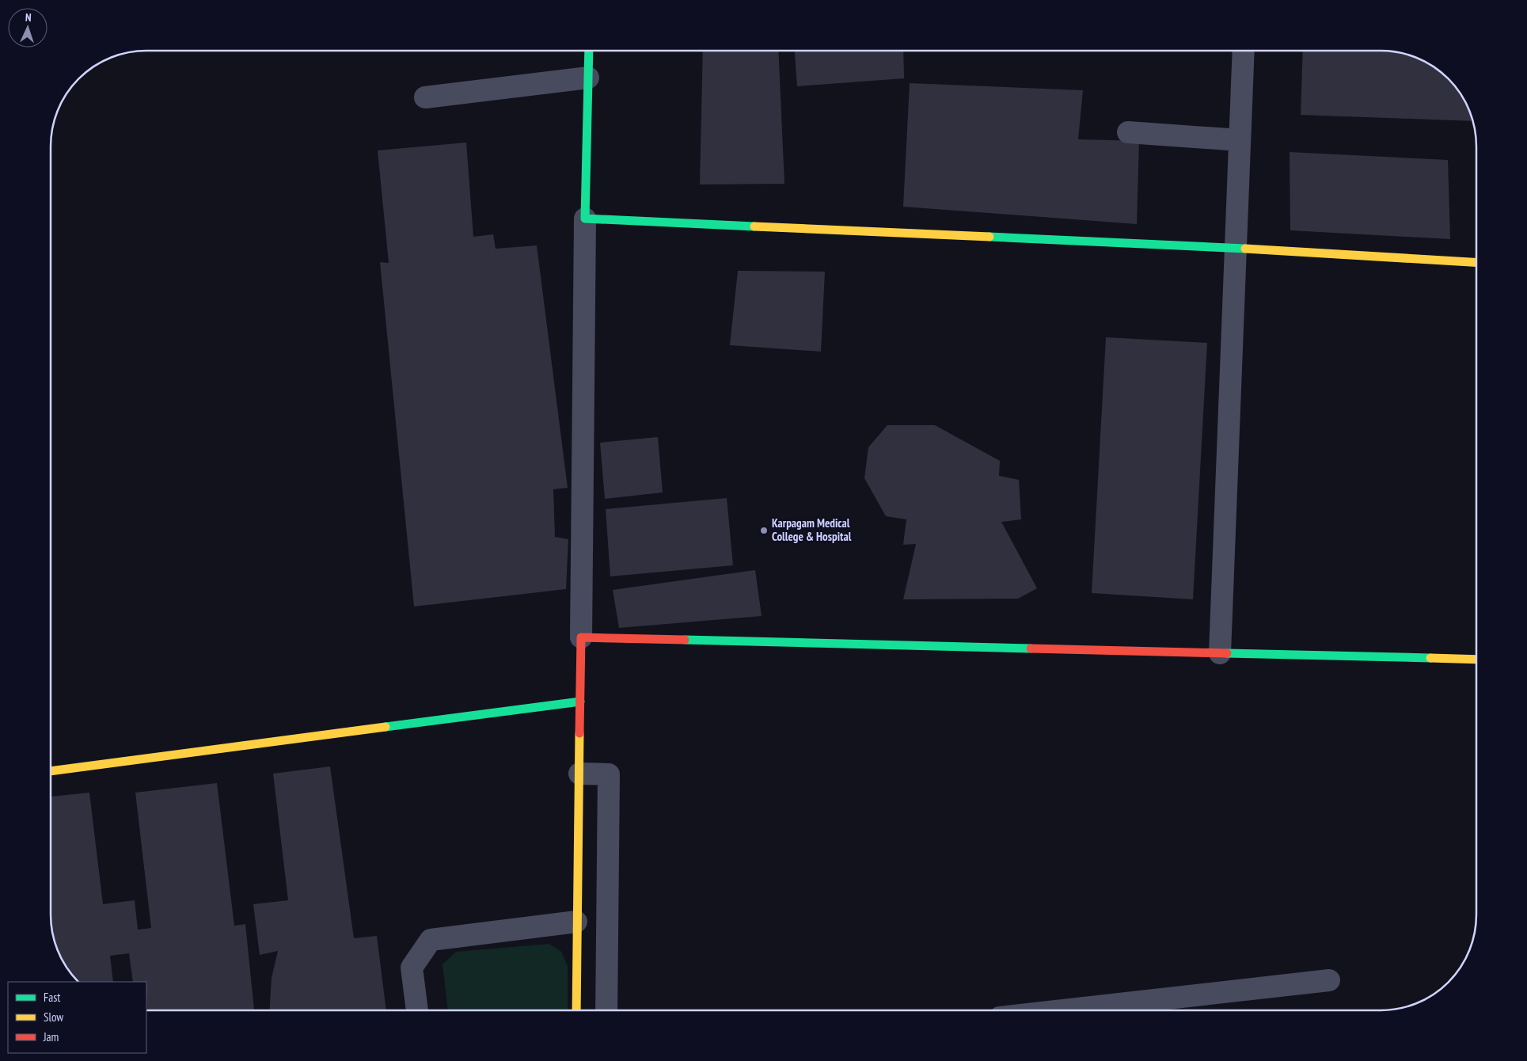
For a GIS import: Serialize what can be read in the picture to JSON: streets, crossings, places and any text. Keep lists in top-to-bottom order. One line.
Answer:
{"places":["Karpagam Medical College & Hospital"],"legend":["Fast","Slow","Jam"],"north":"top"}
